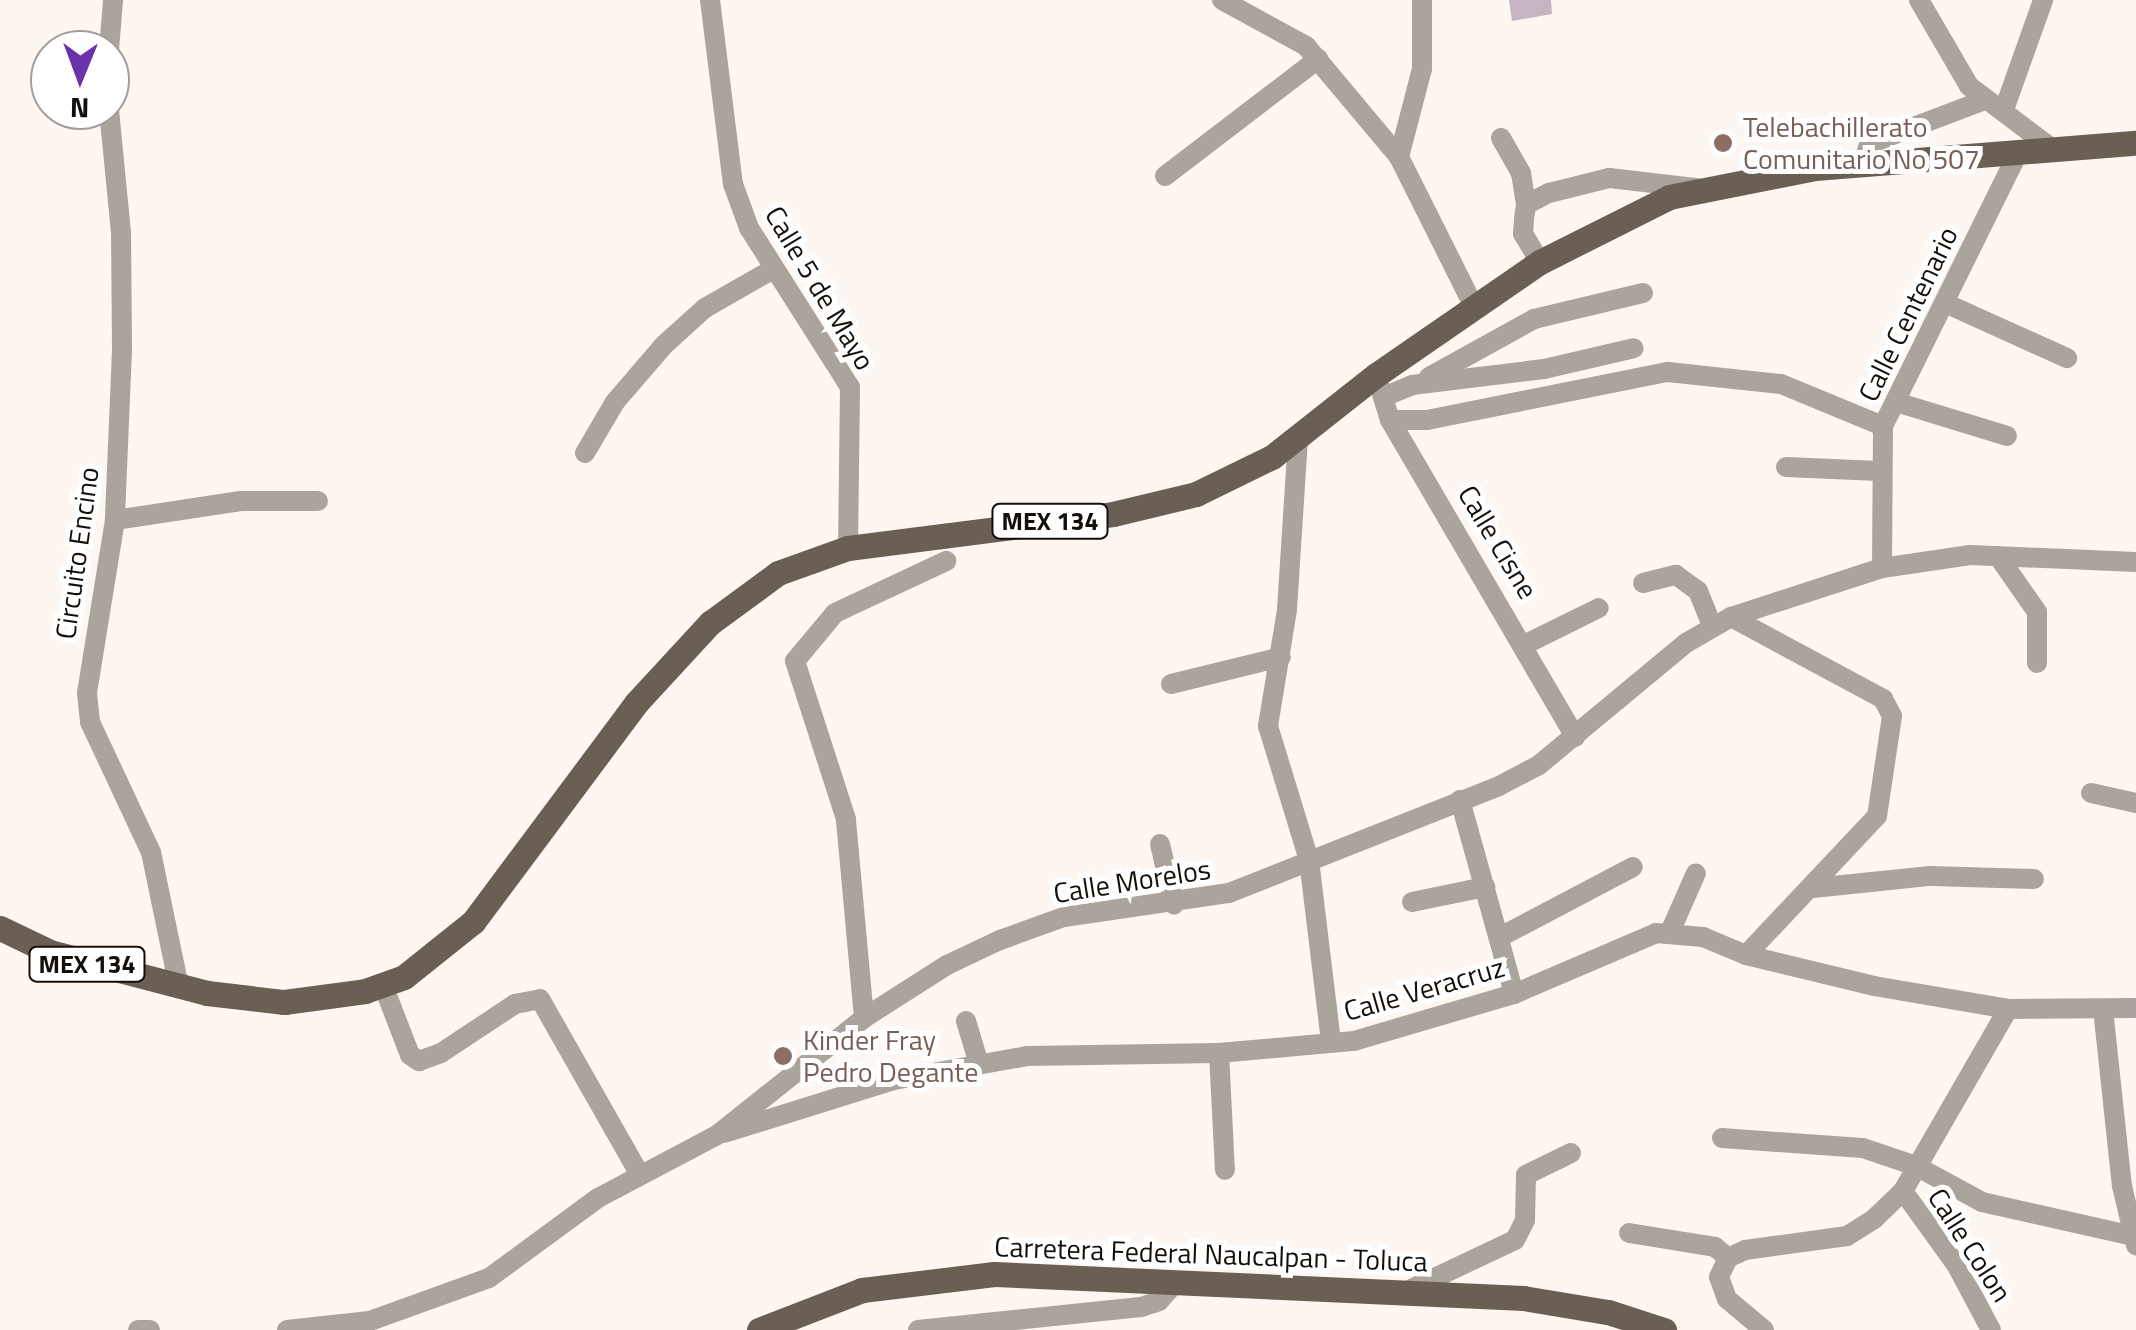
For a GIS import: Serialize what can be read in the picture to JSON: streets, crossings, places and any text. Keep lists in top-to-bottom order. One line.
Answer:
{"streets":{"main road":["MEX 134","Carretera Federal Naucalpan - Toluca"],"street":["Calle 5 de Mayo","Calle Centenario","Calle Cisne","Circuito Encino","Calle Morelos","Calle Veracruz","Calle Colon"]},"crossings":[["Calle 5 de Mayo","MEX 134"],["Calle Centenario","MEX 134"],["Calle Centenario","Calle Morelos"],["MEX 134","Calle Cisne"],["MEX 134","Circuito Encino"],["Calle Cisne","Calle Morelos"],["Calle Morelos","Calle Veracruz"]],"places":["Telebachillerato Comunitario No 507","Kinder Fray Pedro Degante"],"north":"bottom"}
